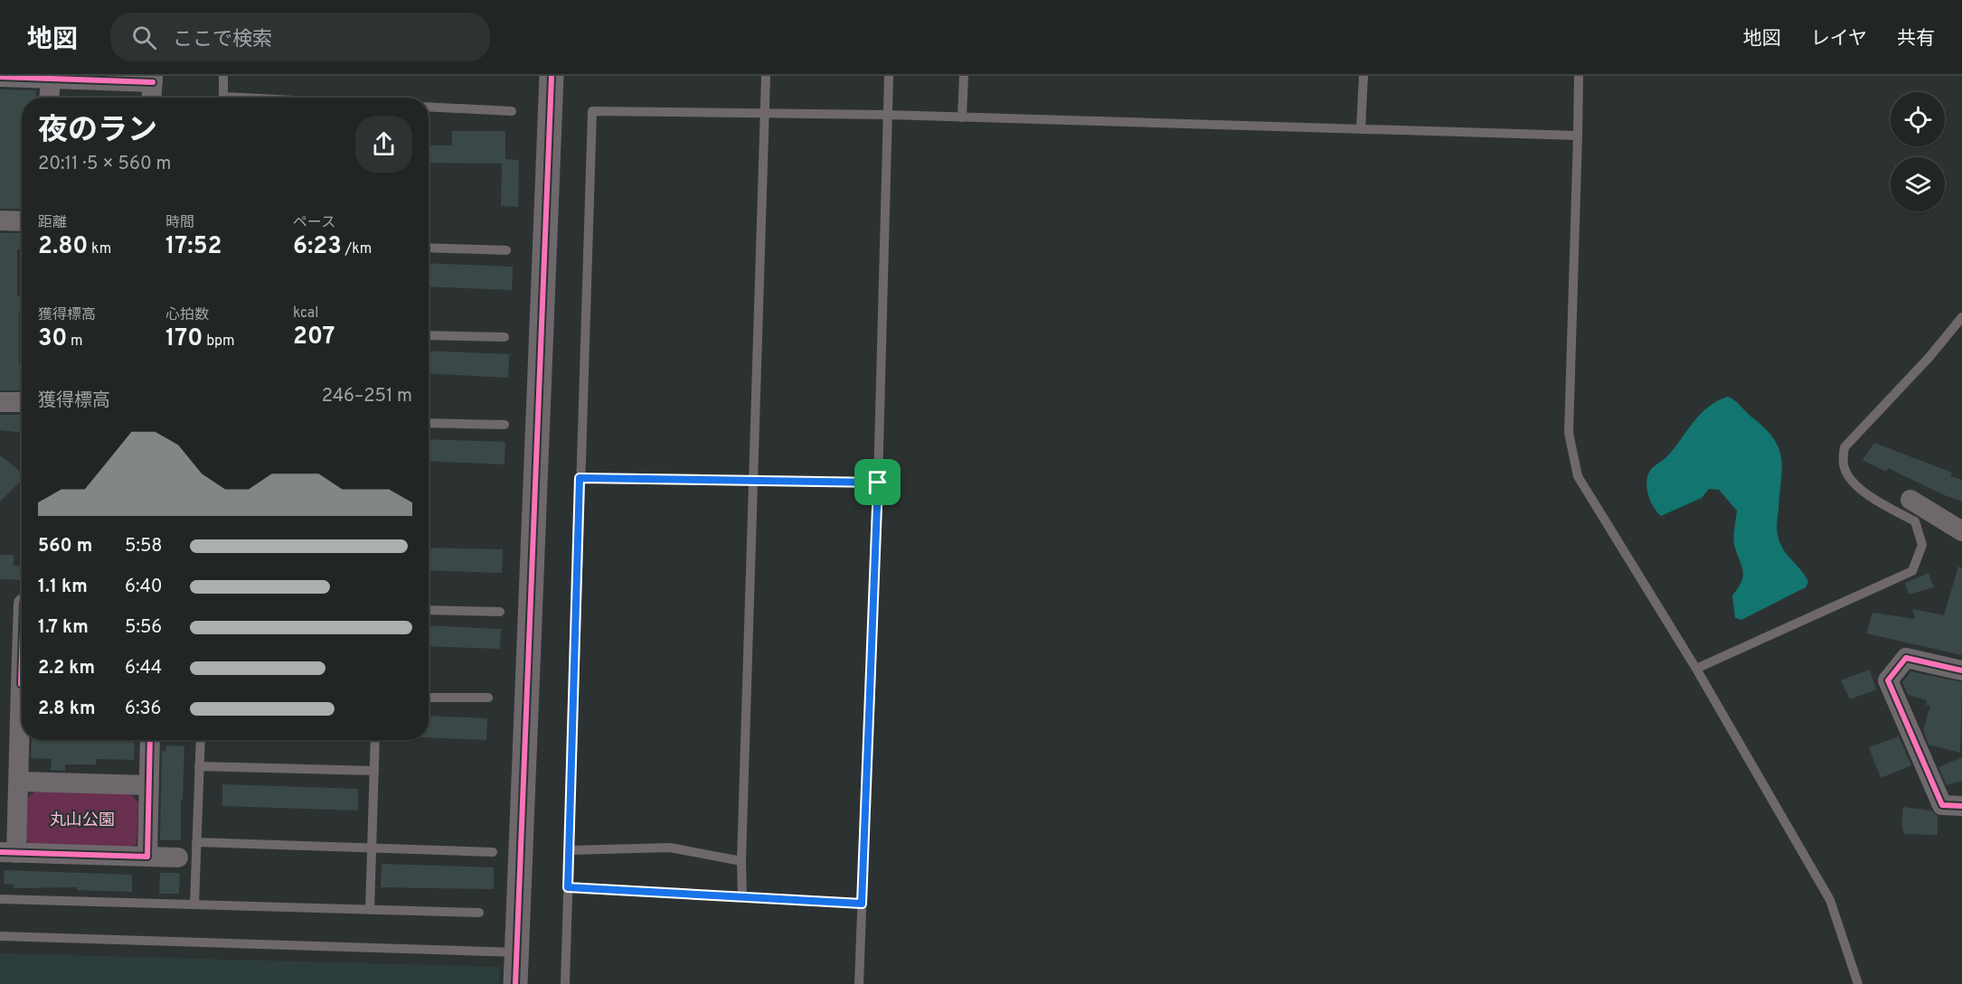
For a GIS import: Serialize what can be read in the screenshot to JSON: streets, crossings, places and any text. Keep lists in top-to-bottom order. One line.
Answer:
{"parks":["丸山公園"],"page":{"header":"地図","search":"ここで検索","nav":["地図","レイヤ","共有"],"heading":["夜のラン","20:11 · 5 × 560 m"],"stats":[["距離","2.80 km"],["時間","17:52"],["ペース","6:23 /km"],["獲得標高","30 m"],["心拍数","170 bpm"],["kcal","207"]],"chart":["獲得標高","246–251 m"],"list":[{"name":"560 m","note":"5:58"},{"name":"1.1 km","note":"6:40"},{"name":"1.7 km","note":"5:56"},{"name":"2.2 km","note":"6:44"},{"name":"2.8 km","note":"6:36"}]}}
